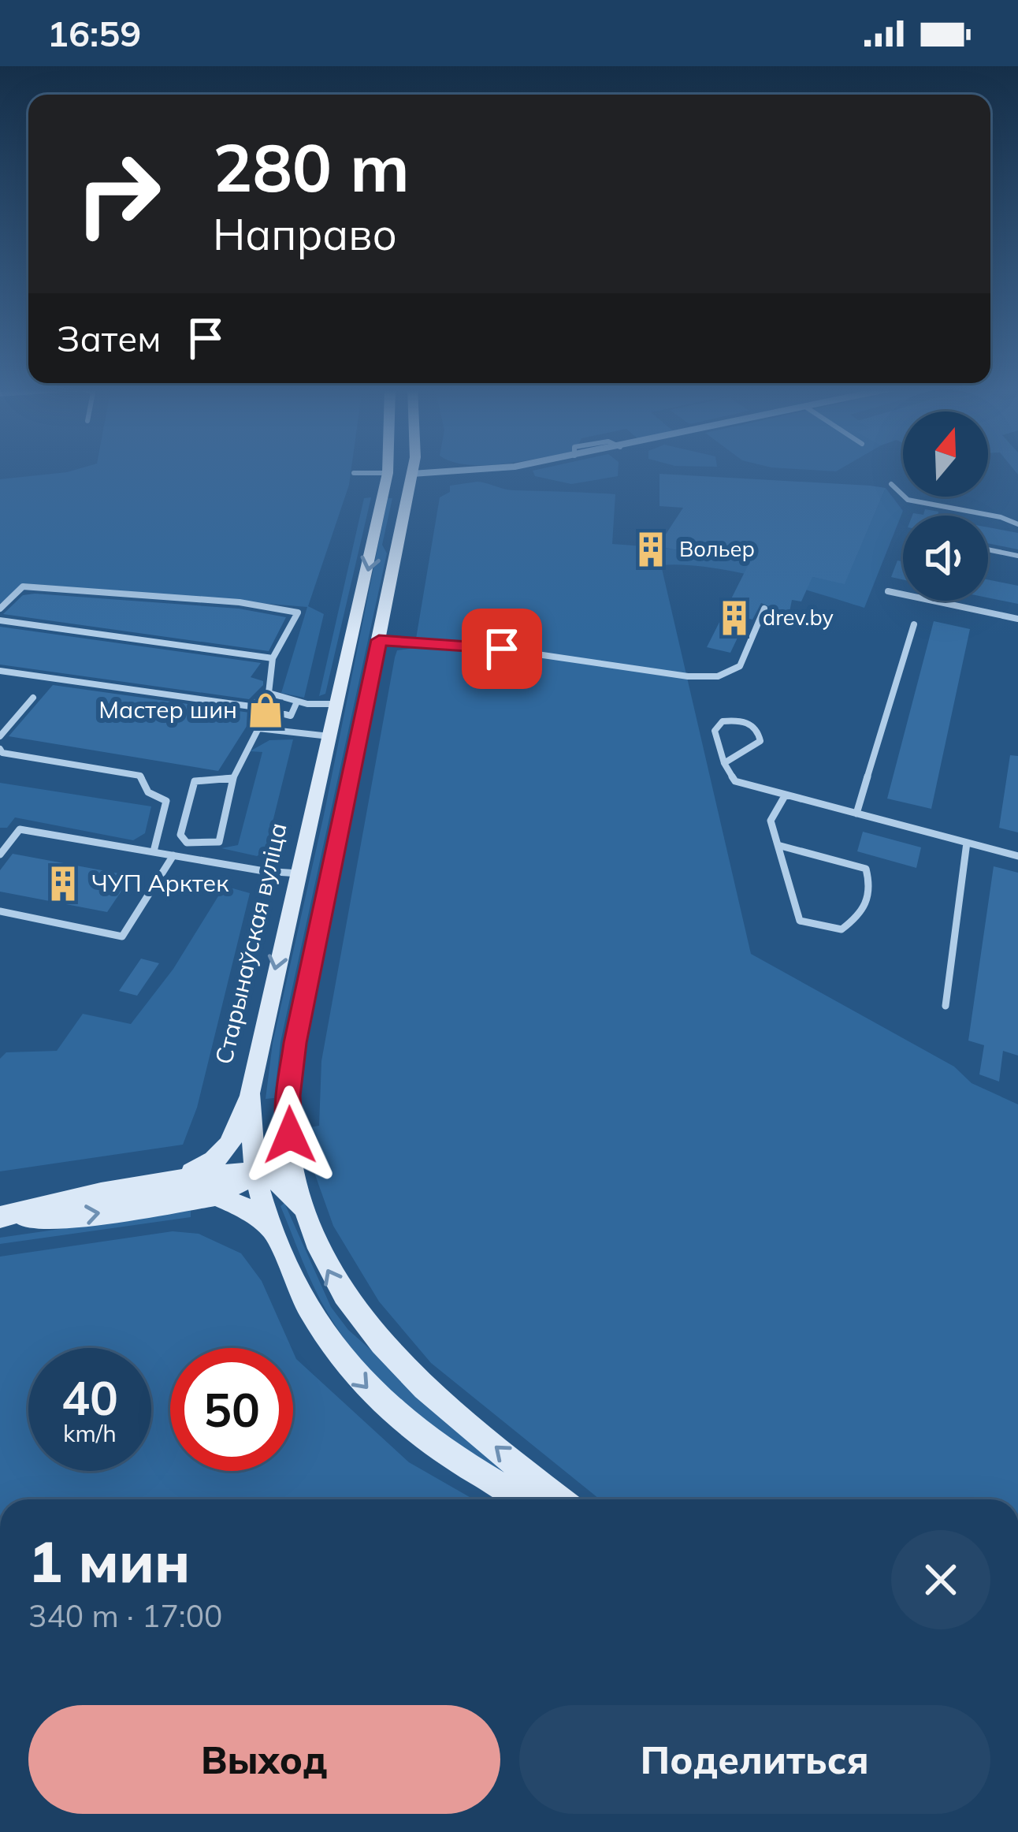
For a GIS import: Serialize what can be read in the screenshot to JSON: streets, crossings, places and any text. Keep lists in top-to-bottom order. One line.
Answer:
{"streets":{"main road":["Старынаўская вуліца"]},"places":{"building":["Вольер","drev.by","ЧУП Арктек"],"shop":["Мастер шин"]},"north":"top","page":{"status":"16:59","turn":["280 m","Направо"],"then":"Затем","speed":"40 km/h","limit":"50","heading":["1 мин","340 m · 17:00"],"buttons":["Выход","Поделиться"]}}
